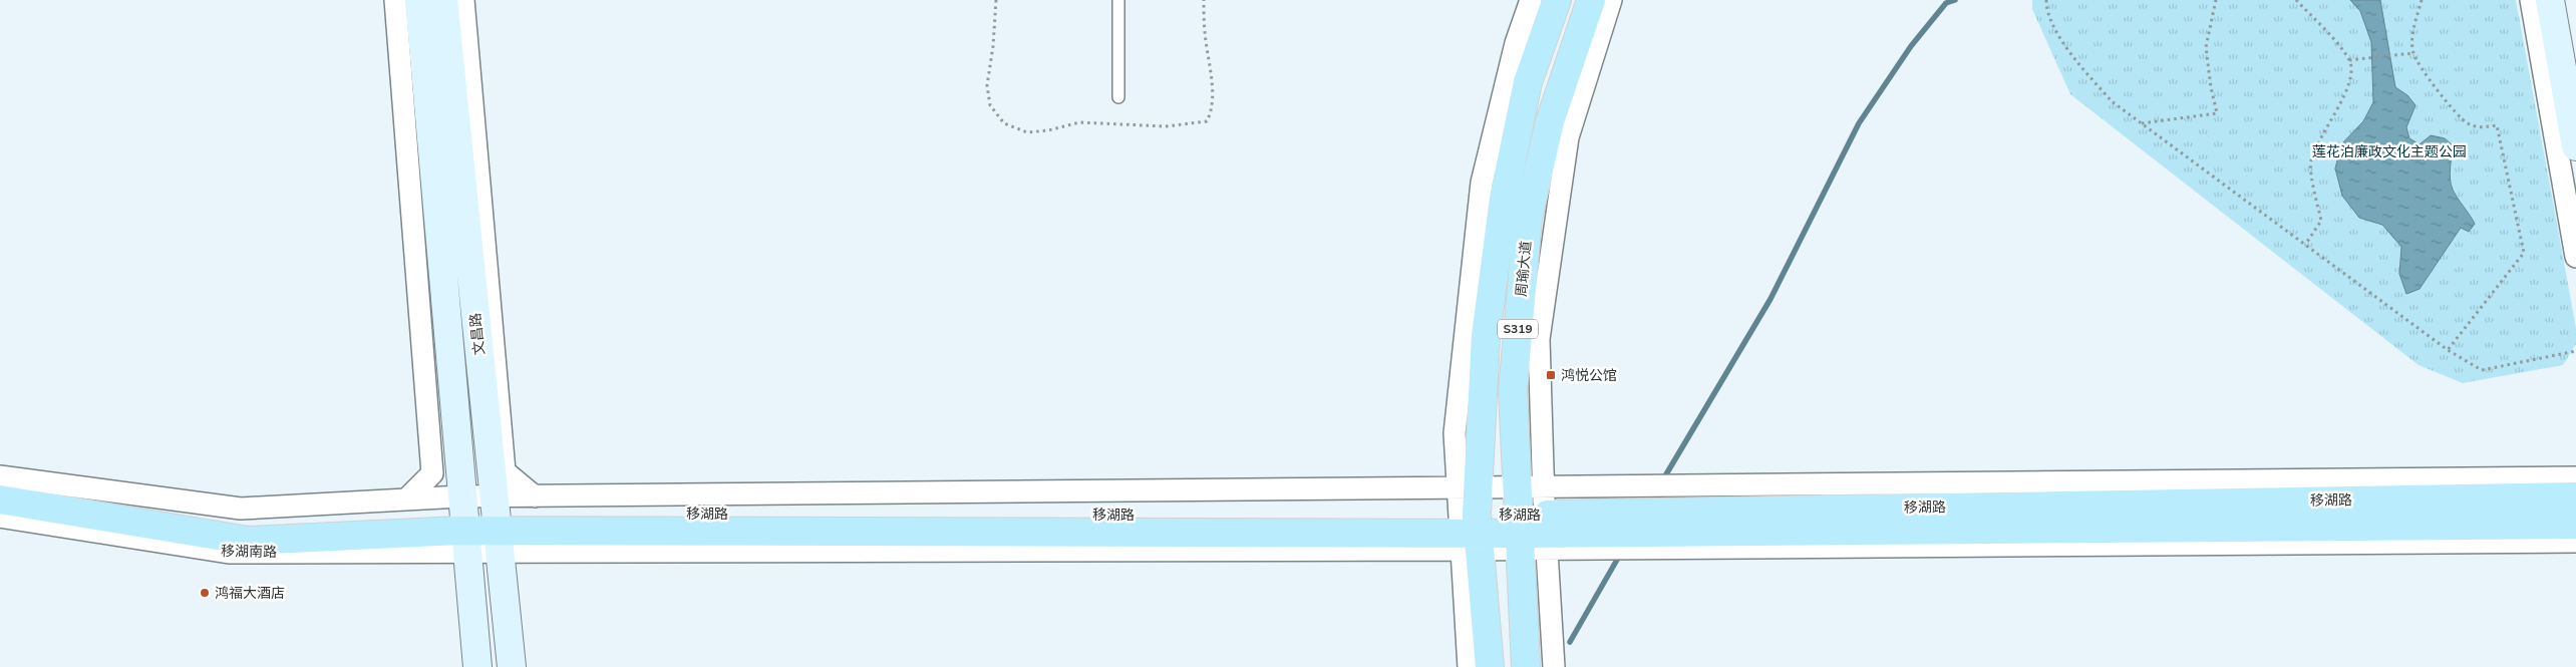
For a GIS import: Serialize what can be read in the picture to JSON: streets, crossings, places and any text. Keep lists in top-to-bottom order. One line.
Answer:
{"streets":{"main road":["周瑜大道","S319","文昌路","移湖路","移湖南路"]},"crossings":[["周瑜大道","移湖路"],["文昌路","移湖路"],["文昌路","移湖南路"],["移湖路","移湖南路"]],"parks":["莲花泊廉政文化主题公园"],"places":{"transit":["鸿悦公馆"],"other":["鸿福大酒店"]}}
